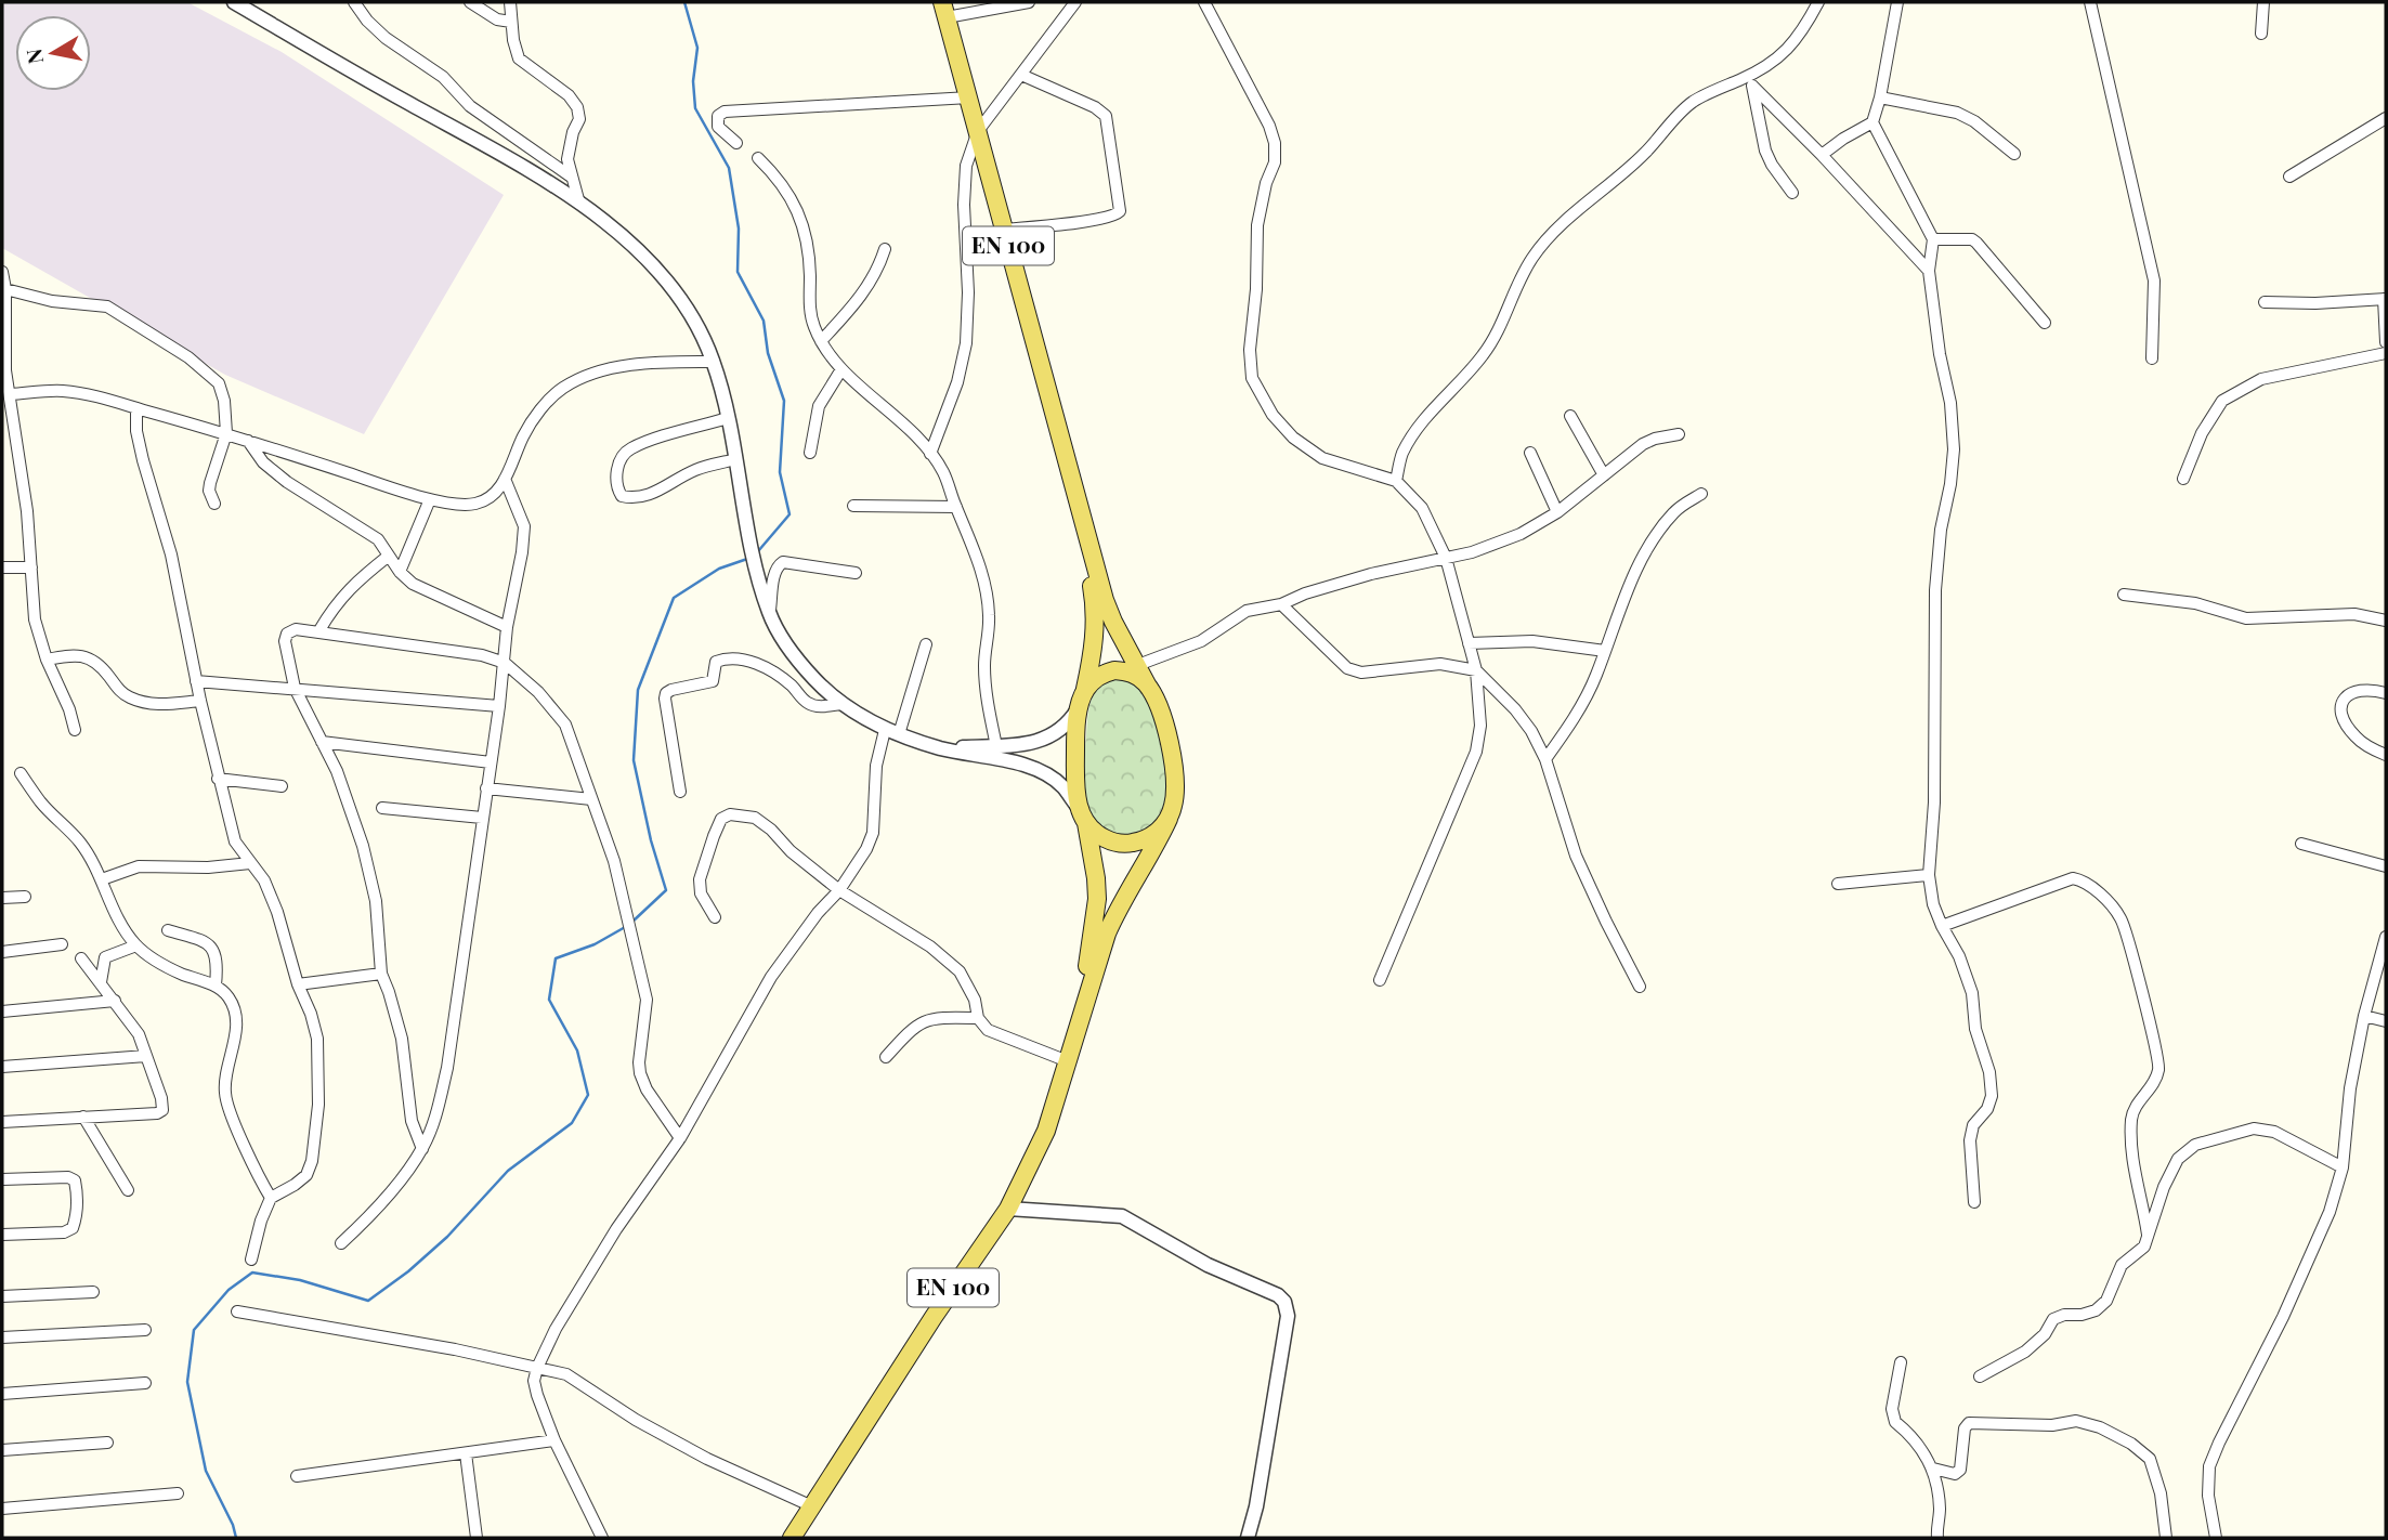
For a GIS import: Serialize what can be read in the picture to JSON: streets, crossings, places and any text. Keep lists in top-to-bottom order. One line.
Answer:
{"streets":{"main road":["EN 100"]},"north":"left"}
